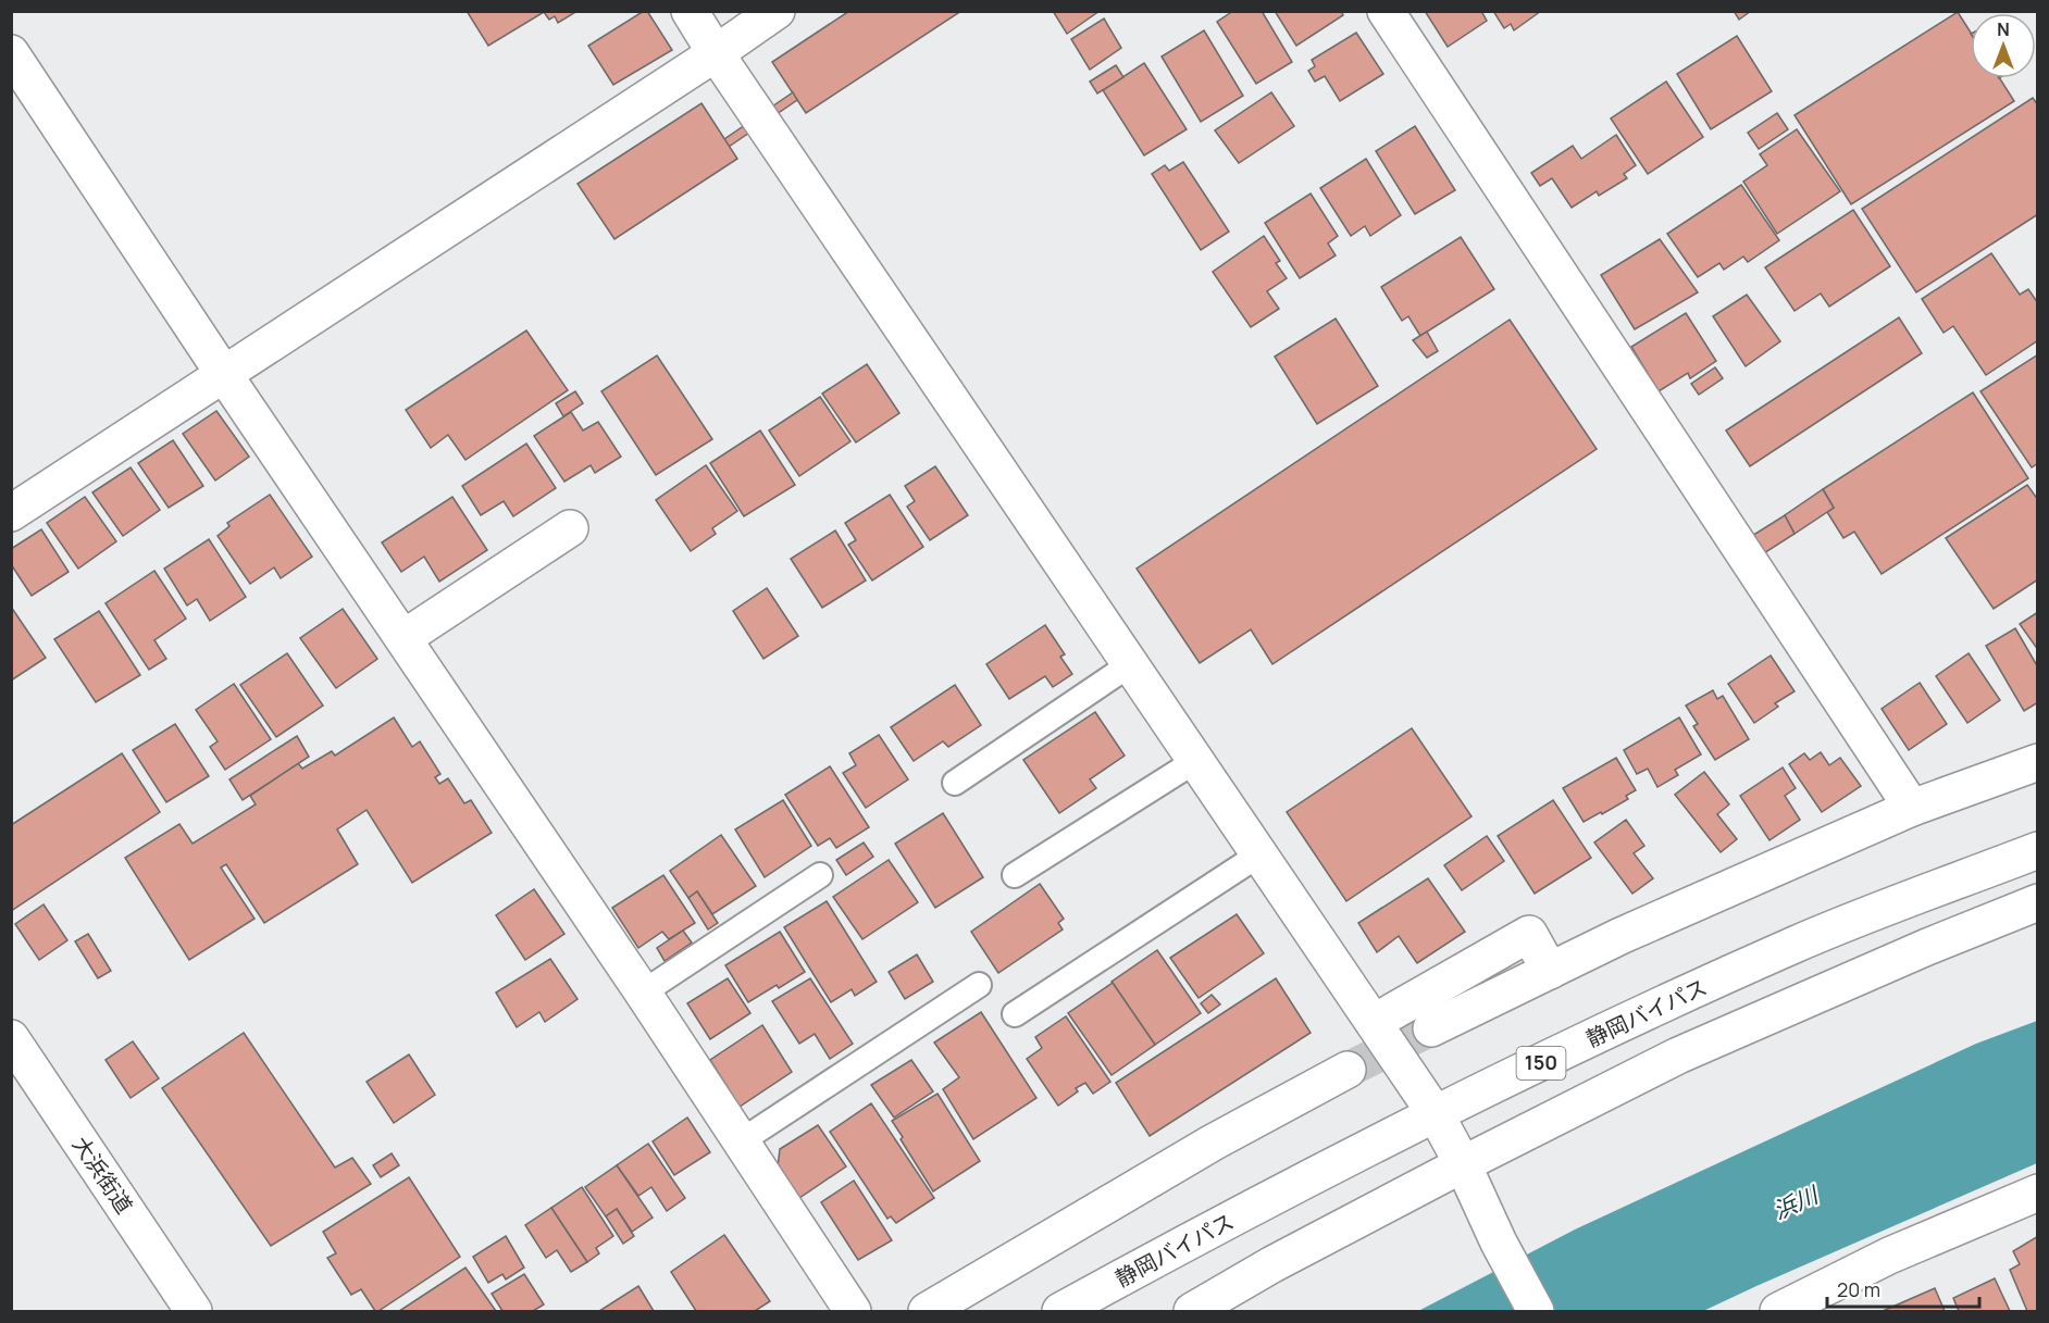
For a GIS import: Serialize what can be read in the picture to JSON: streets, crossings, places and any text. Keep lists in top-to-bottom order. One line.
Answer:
{"streets":{"main road":["静岡バイパス","150","大浜街道"]},"water":["浜川"],"scale_bar":"20 m","north":"top"}
